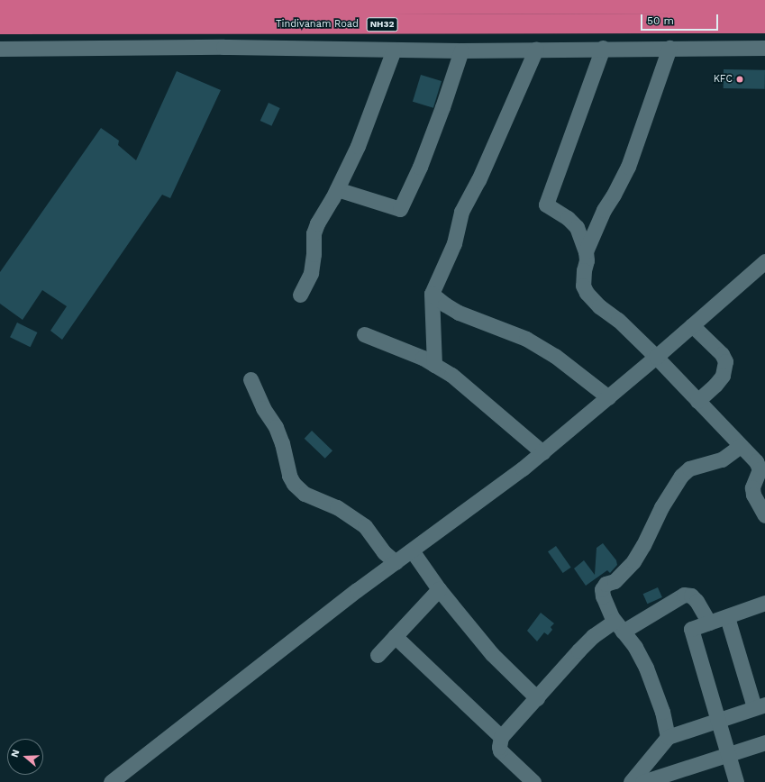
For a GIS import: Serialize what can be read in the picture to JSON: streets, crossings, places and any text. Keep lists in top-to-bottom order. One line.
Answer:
{"streets":{"highway":["Tindivanam Road","NH32"]},"places":["KFC"],"scale_bar":"50 m","north":"left"}
